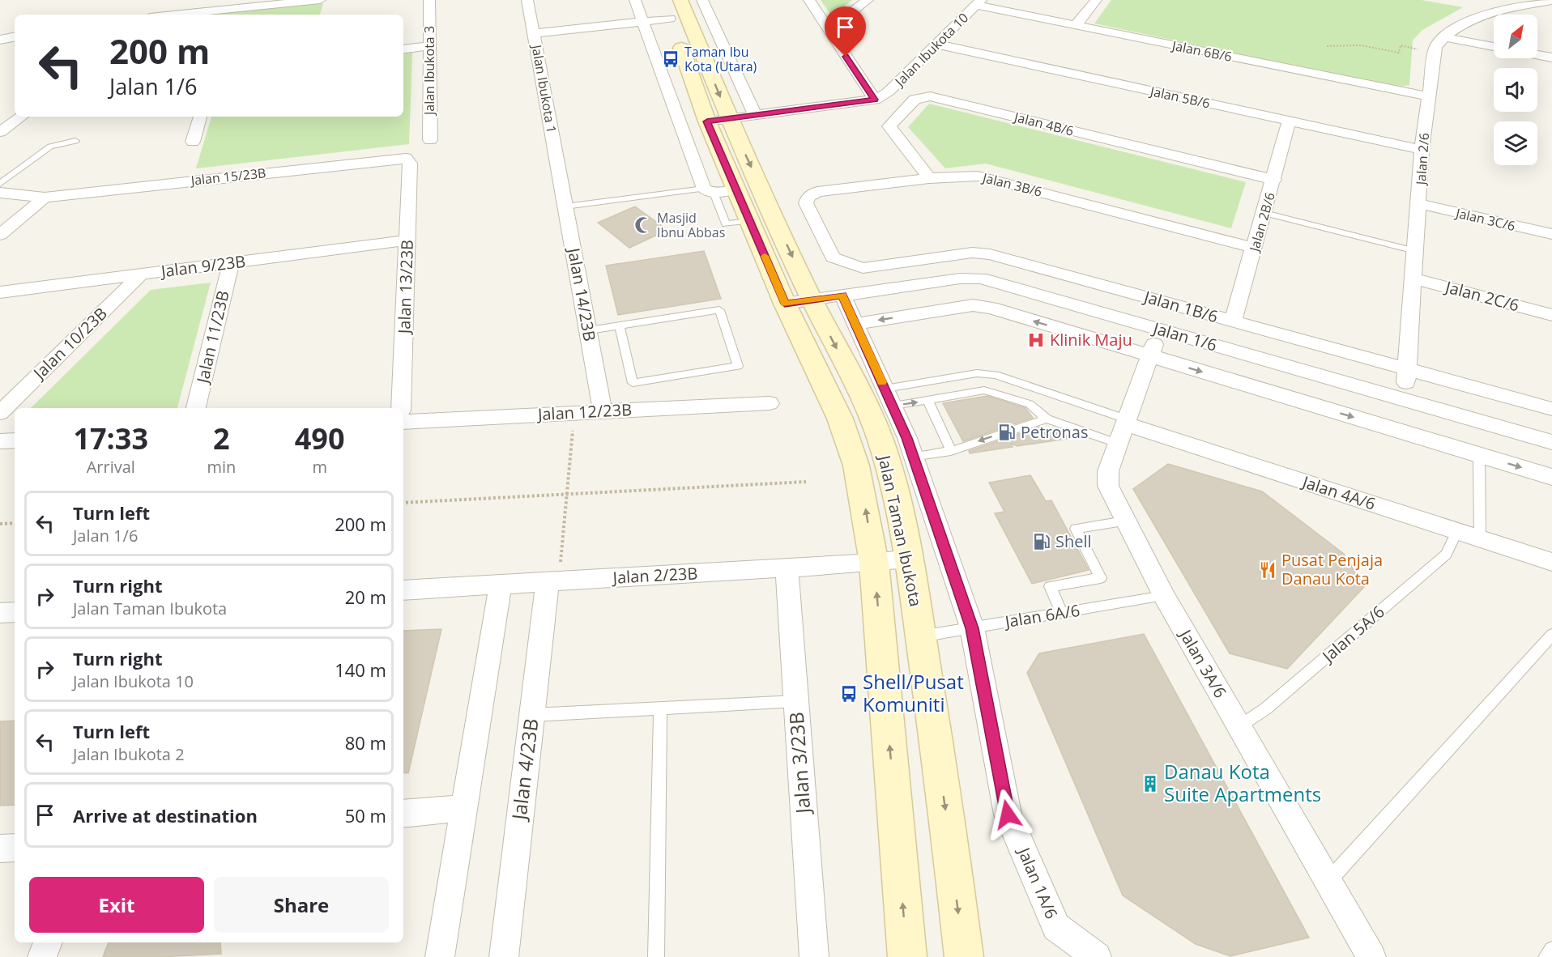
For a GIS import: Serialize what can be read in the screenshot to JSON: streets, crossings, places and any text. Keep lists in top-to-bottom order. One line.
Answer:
{"streets":{"main road":["Jalan Taman Ibukota"],"street":["Jalan Ibukota 10","Jalan 6B/6","Jalan Ibukota 3","Jalan Ibukota 1","Jalan 5B/6","Jalan 4B/6","Jalan 2/6","Jalan 15/23B","Jalan 3B/6","Jalan 3C/6","Jalan 2B/6","Jalan 9/23B","Jalan 13/23B","Jalan 14/23B","Jalan 2C/6","Jalan 1B/6","Jalan 11/23B","Jalan 1/6","Jalan 10/23B","Jalan 12/23B","Jalan 4A/6","Jalan 2/23B","Jalan 3A/6","Jalan 3/23B","Jalan 4/23B","Jalan 1A/6"],"lane":["Jalan 6A/6","Jalan 5A/6"]},"crossings":[["Jalan Ibukota 10","Jalan 6B/6"],["Jalan Ibukota 10","Jalan 5B/6"],["Jalan Ibukota 10","Jalan Taman Ibukota"],["Jalan 6B/6","Jalan 2/6"],["Jalan Ibukota 1","Jalan 14/23B"],["Jalan 5B/6","Jalan 2/6"],["Jalan 5B/6","Jalan 2B/6"],["Jalan 4B/6","Jalan 3B/6"],["Jalan 4B/6","Jalan 2B/6"],["Jalan 2/6","Jalan 3C/6"],["Jalan 2/6","Jalan 2C/6"],["Jalan 2/6","Jalan 1B/6"],["Jalan 2/6","Jalan 1/6"],["Jalan 15/23B","Jalan 13/23B"],["Jalan 3B/6","Jalan 2B/6"],["Jalan 3B/6","Jalan 1B/6"],["Jalan 2B/6","Jalan 1B/6"],["Jalan 9/23B","Jalan 13/23B"],["Jalan 9/23B","Jalan 11/23B"],["Jalan 9/23B","Jalan 10/23B"],["Jalan 14/23B","Jalan 12/23B"],["Jalan 1/6","Jalan Taman Ibukota"],["Jalan 1/6","Jalan 3A/6"],["Jalan 1/6","Jalan 1A/6"],["Jalan 4A/6","Jalan 5A/6"],["Jalan 4A/6","Jalan 3A/6"],["Jalan Taman Ibukota","Jalan 2/23B"],["Jalan Taman Ibukota","Jalan 6A/6"],["Jalan 2/23B","Jalan 3/23B"],["Jalan 2/23B","Jalan 4/23B"],["Jalan 6A/6","Jalan 3A/6"],["Jalan 6A/6","Jalan 1A/6"],["Jalan 5A/6","Jalan 3A/6"]],"places":{"bus stop":["Taman Ibu Kota (Utara)","Shell/Pusat Komuniti"],"mosque":["Masjid Ibnu Abbas"],"hospital":["Klinik Maju"],"fuel station":["Petronas","Shell"],"restaurant":["Pusat Penjaja Danau Kota"],"building":["Danau Kota Suite Apartments"]},"north":"top right","page":{"turn":["200 m","Jalan 1/6"],"eta":["17:33","Arrival","2","min","490","m"],"list":[{"name":"Turn left","note":"Jalan 1/6","value":"200 m"},{"name":"Turn right","note":"Jalan Taman Ibukota","value":"20 m"},{"name":"Turn right","note":"Jalan Ibukota 10","value":"140 m"},{"name":"Turn left","note":"Jalan Ibukota 2","value":"80 m"},{"name":"Arrive at destination","value":"50 m"}],"buttons":["Exit","Share"]}}
